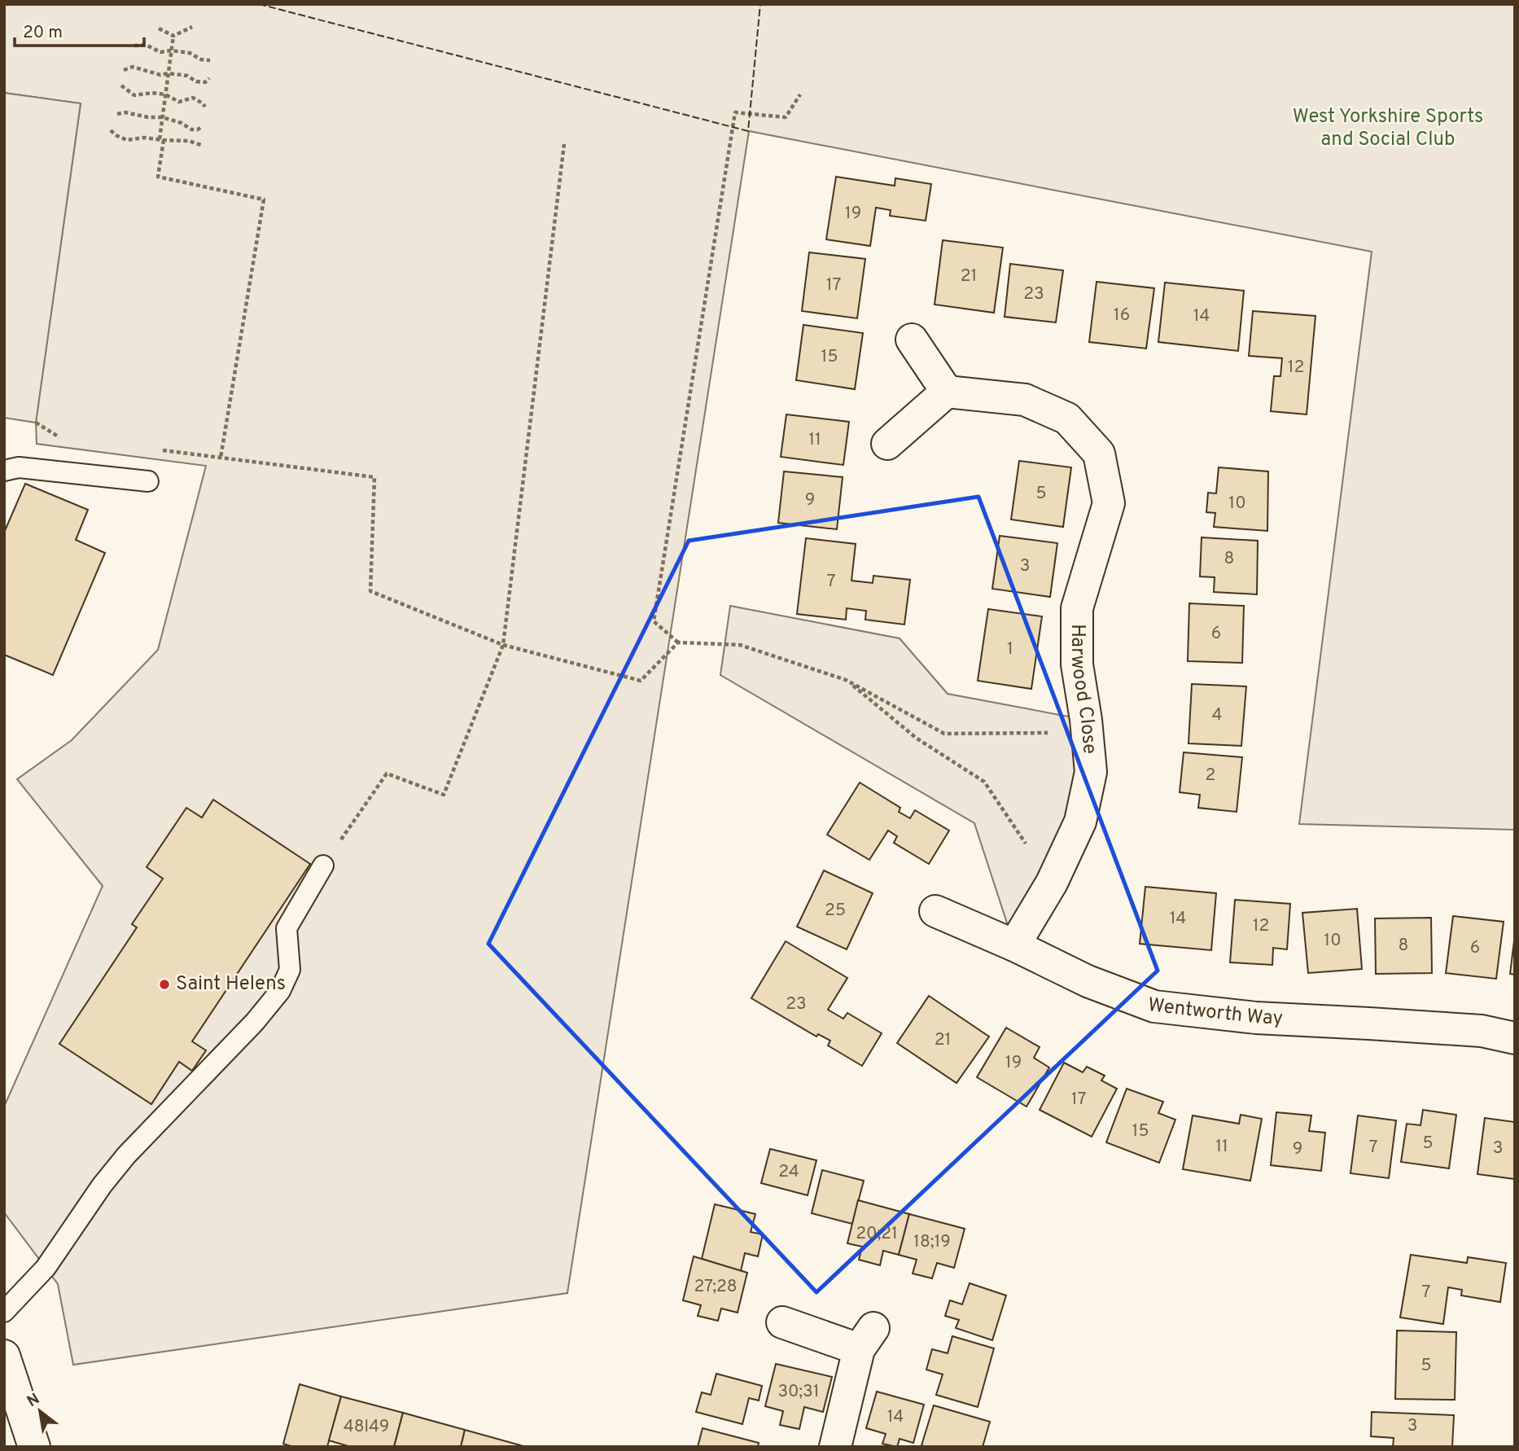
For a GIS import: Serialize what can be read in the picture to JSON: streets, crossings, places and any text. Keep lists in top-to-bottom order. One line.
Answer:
{"streets":{"street":["Harwood Close","Wentworth Way"]},"crossings":[["Harwood Close","Wentworth Way"]],"parks":["West Yorkshire Sports and Social Club"],"places":["Saint Helens"],"house_numbers":["19","21","17","23","16","14","15","12","11","5","9","10","8","3","7","6","1","4","2","25","14","12","10","8","6","23","21","19","17","15","5","11","7","3","9","24","20;21","18;19","27;28","7","5","30;31","14","3","48l49"],"scale_bar":"20 m","north":"top left"}
